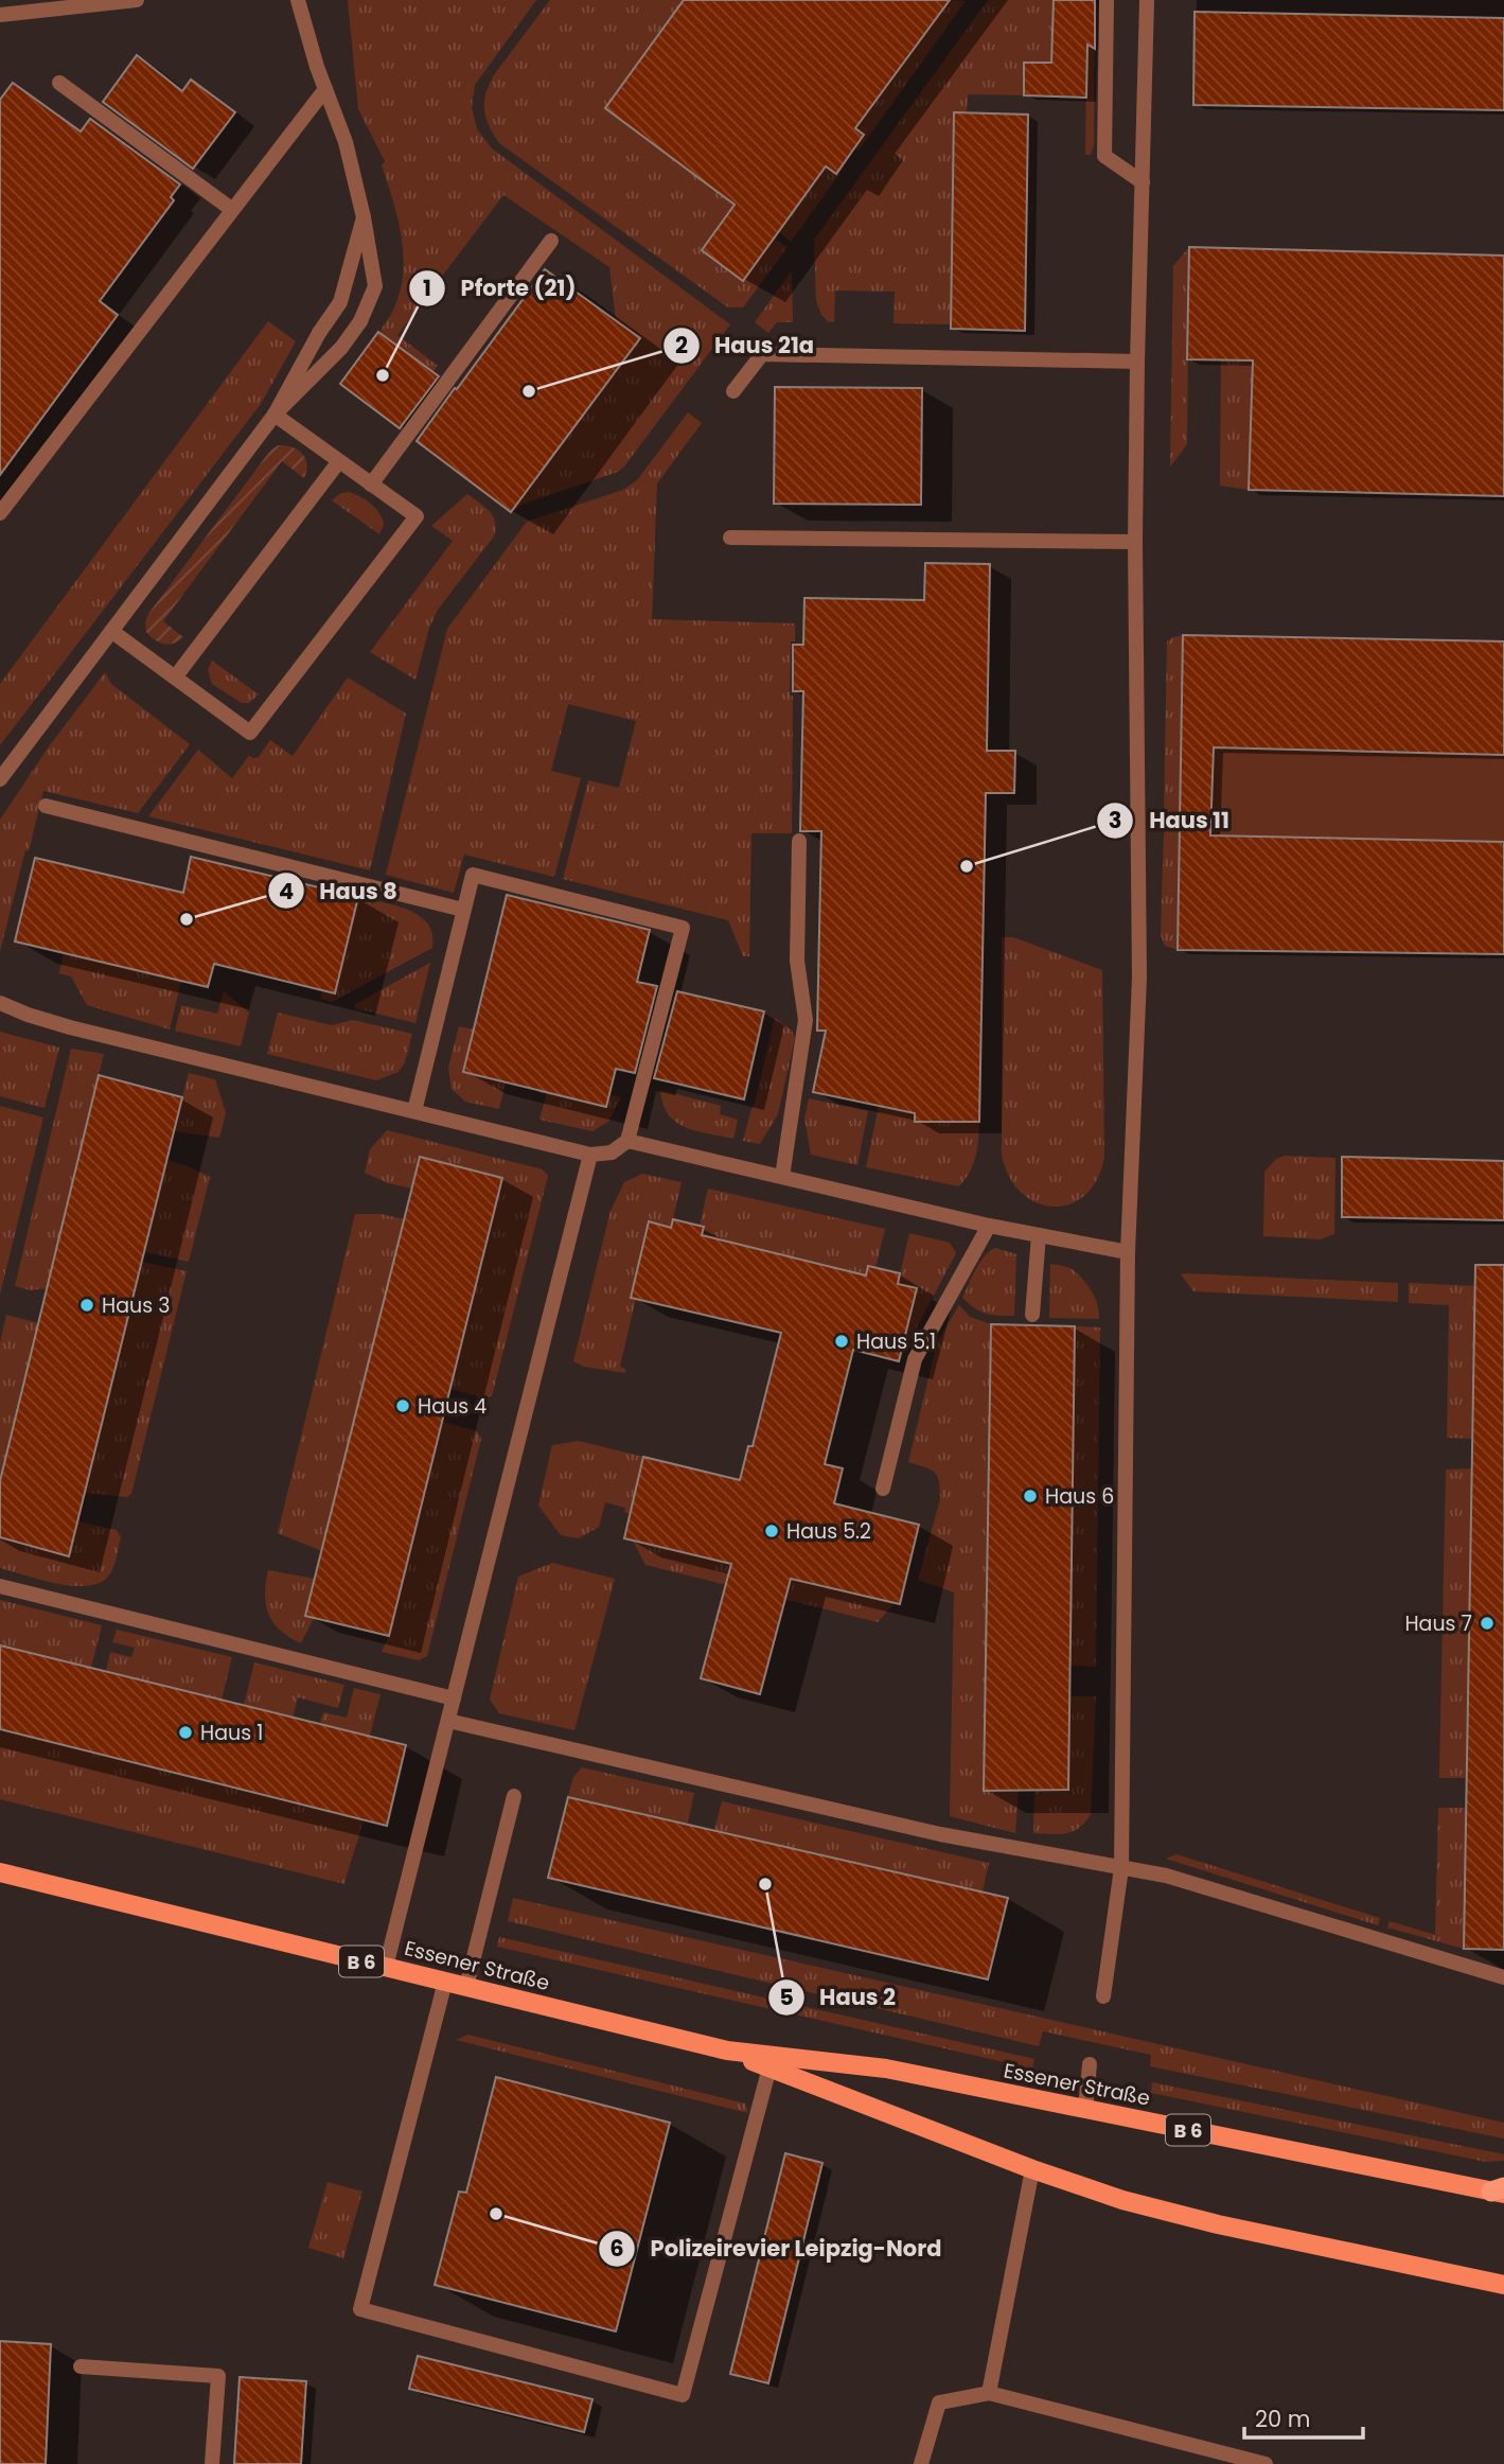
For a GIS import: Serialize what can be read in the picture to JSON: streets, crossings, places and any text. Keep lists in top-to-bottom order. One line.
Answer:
{"streets":{"main road":["B 6","Essener Straße"]},"places":["Pforte (21)","Haus 21a","Haus 11","Haus 8","Haus 3","Haus 5.1","Haus 4","Haus 6","Haus 5.2","Haus 7","Haus 1","Haus 2","Polizeirevier Leipzig-Nord"],"scale_bar":"20 m"}
